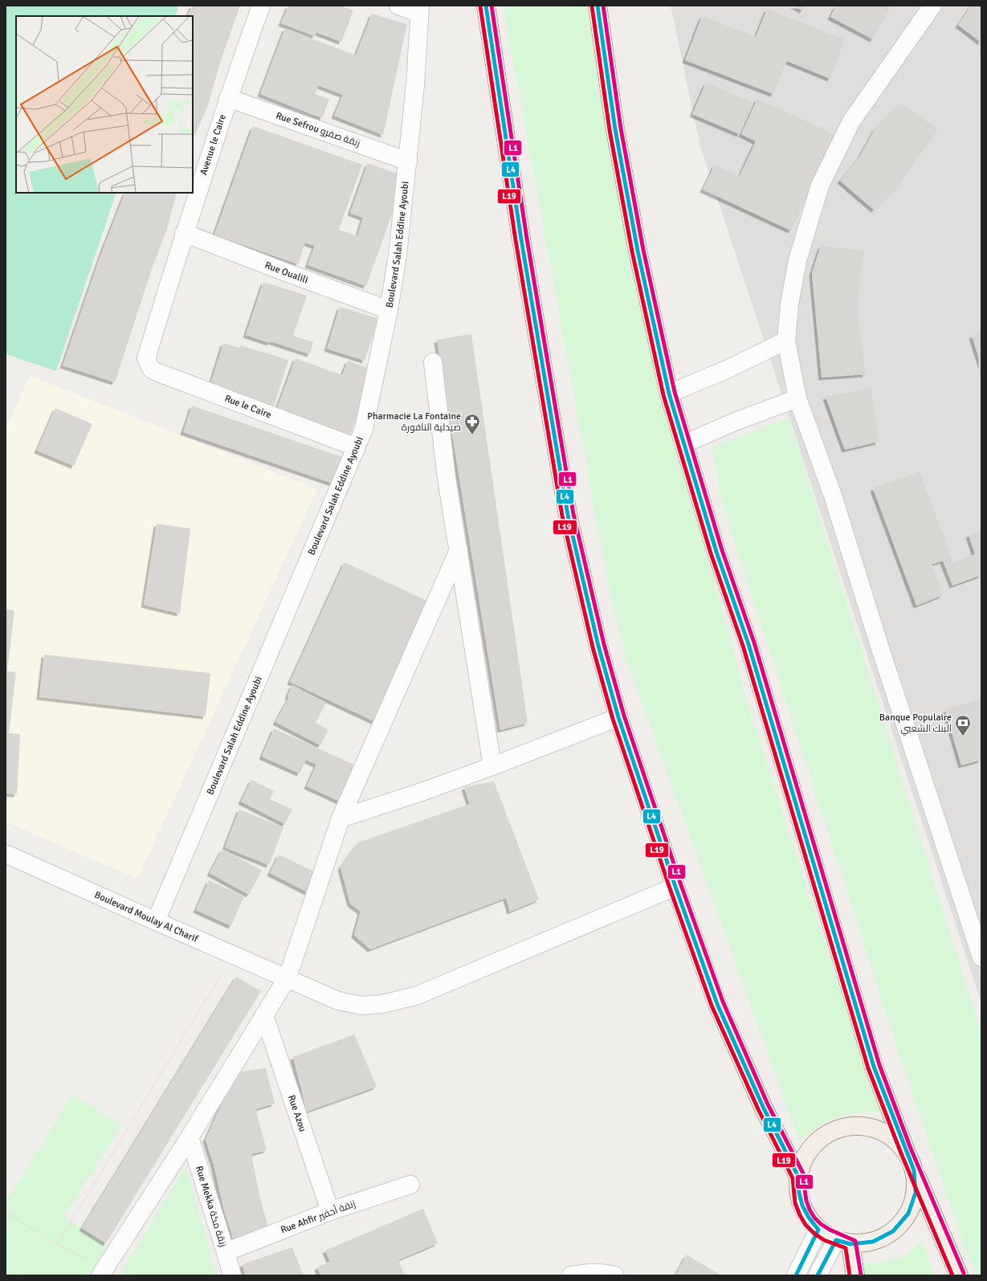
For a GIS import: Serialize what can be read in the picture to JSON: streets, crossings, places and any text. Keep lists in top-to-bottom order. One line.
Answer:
{"streets":{"street":["Rue Sefrou زنقة صفرو","Avenue le Caire","Boulevard Salah Eddine Ayoubi","Rue Oualili","Rue le Caire","Boulevard Moulay Al Charif","Rue Azou","Rue Mekka زنقة مكة","Rue Ahfir زنقة أحفير"]},"crossings":[["Rue Sefrou زنقة صفرو","Avenue le Caire"],["Rue Sefrou زنقة صفرو","Boulevard Salah Eddine Ayoubi"],["Avenue le Caire","Rue Oualili"],["Avenue le Caire","Rue le Caire"],["Boulevard Salah Eddine Ayoubi","Rue Oualili"],["Boulevard Salah Eddine Ayoubi","Rue le Caire"],["Boulevard Salah Eddine Ayoubi","Boulevard Moulay Al Charif"],["Rue Azou","Rue Ahfir زنقة أحفير"],["Rue Mekka زنقة مكة","Rue Ahfir زنقة أحفير"]],"places":{"pharmacy":["Pharmacie La Fontaine صيدلية النافورة"],"bank":["Banque Populaire البنك الشعبي"]},"lines":["transit line L4","transit line L1","transit line L19"]}
